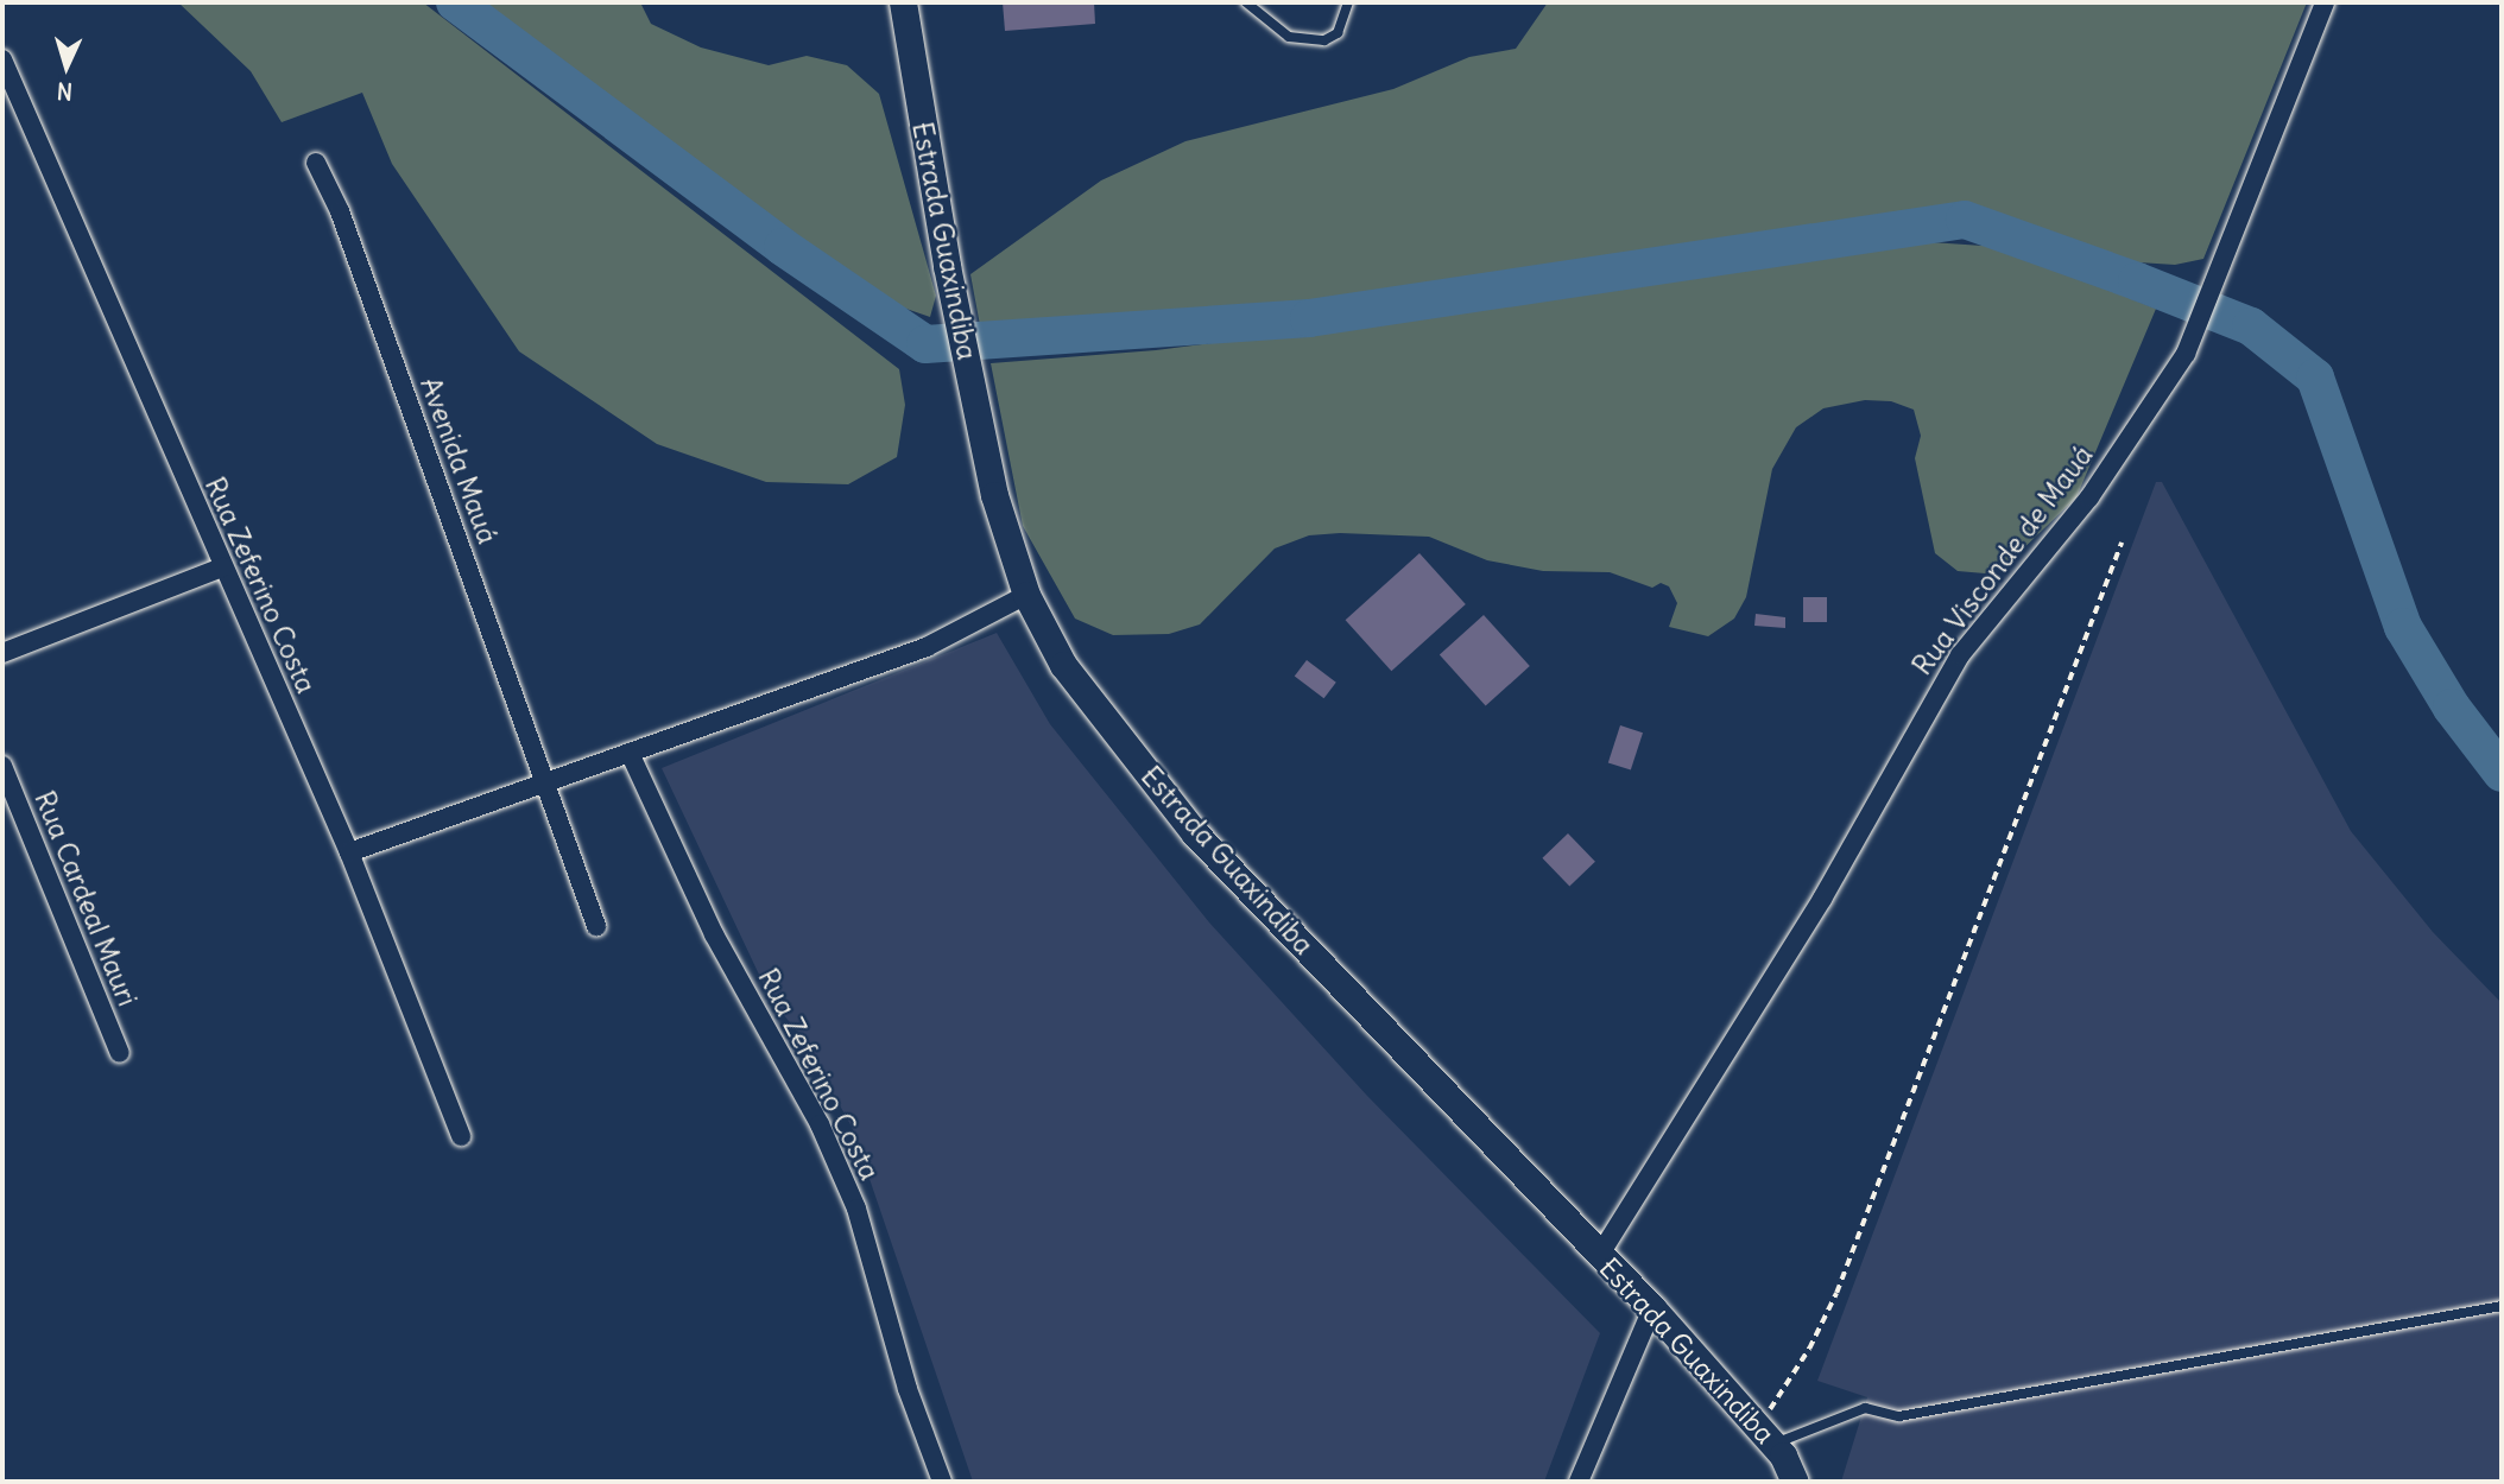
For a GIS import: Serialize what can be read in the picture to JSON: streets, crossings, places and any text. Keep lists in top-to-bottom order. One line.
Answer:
{"streets":{"street":["Estrada Guaxindiba","Avenida Mauá","Rua Visconde de Mauá","Rua Zeferino Costa","Rua Cardeal Mauri"]},"crossings":[["Estrada Guaxindiba","Rua Visconde de Mauá"]],"north":"bottom"}
